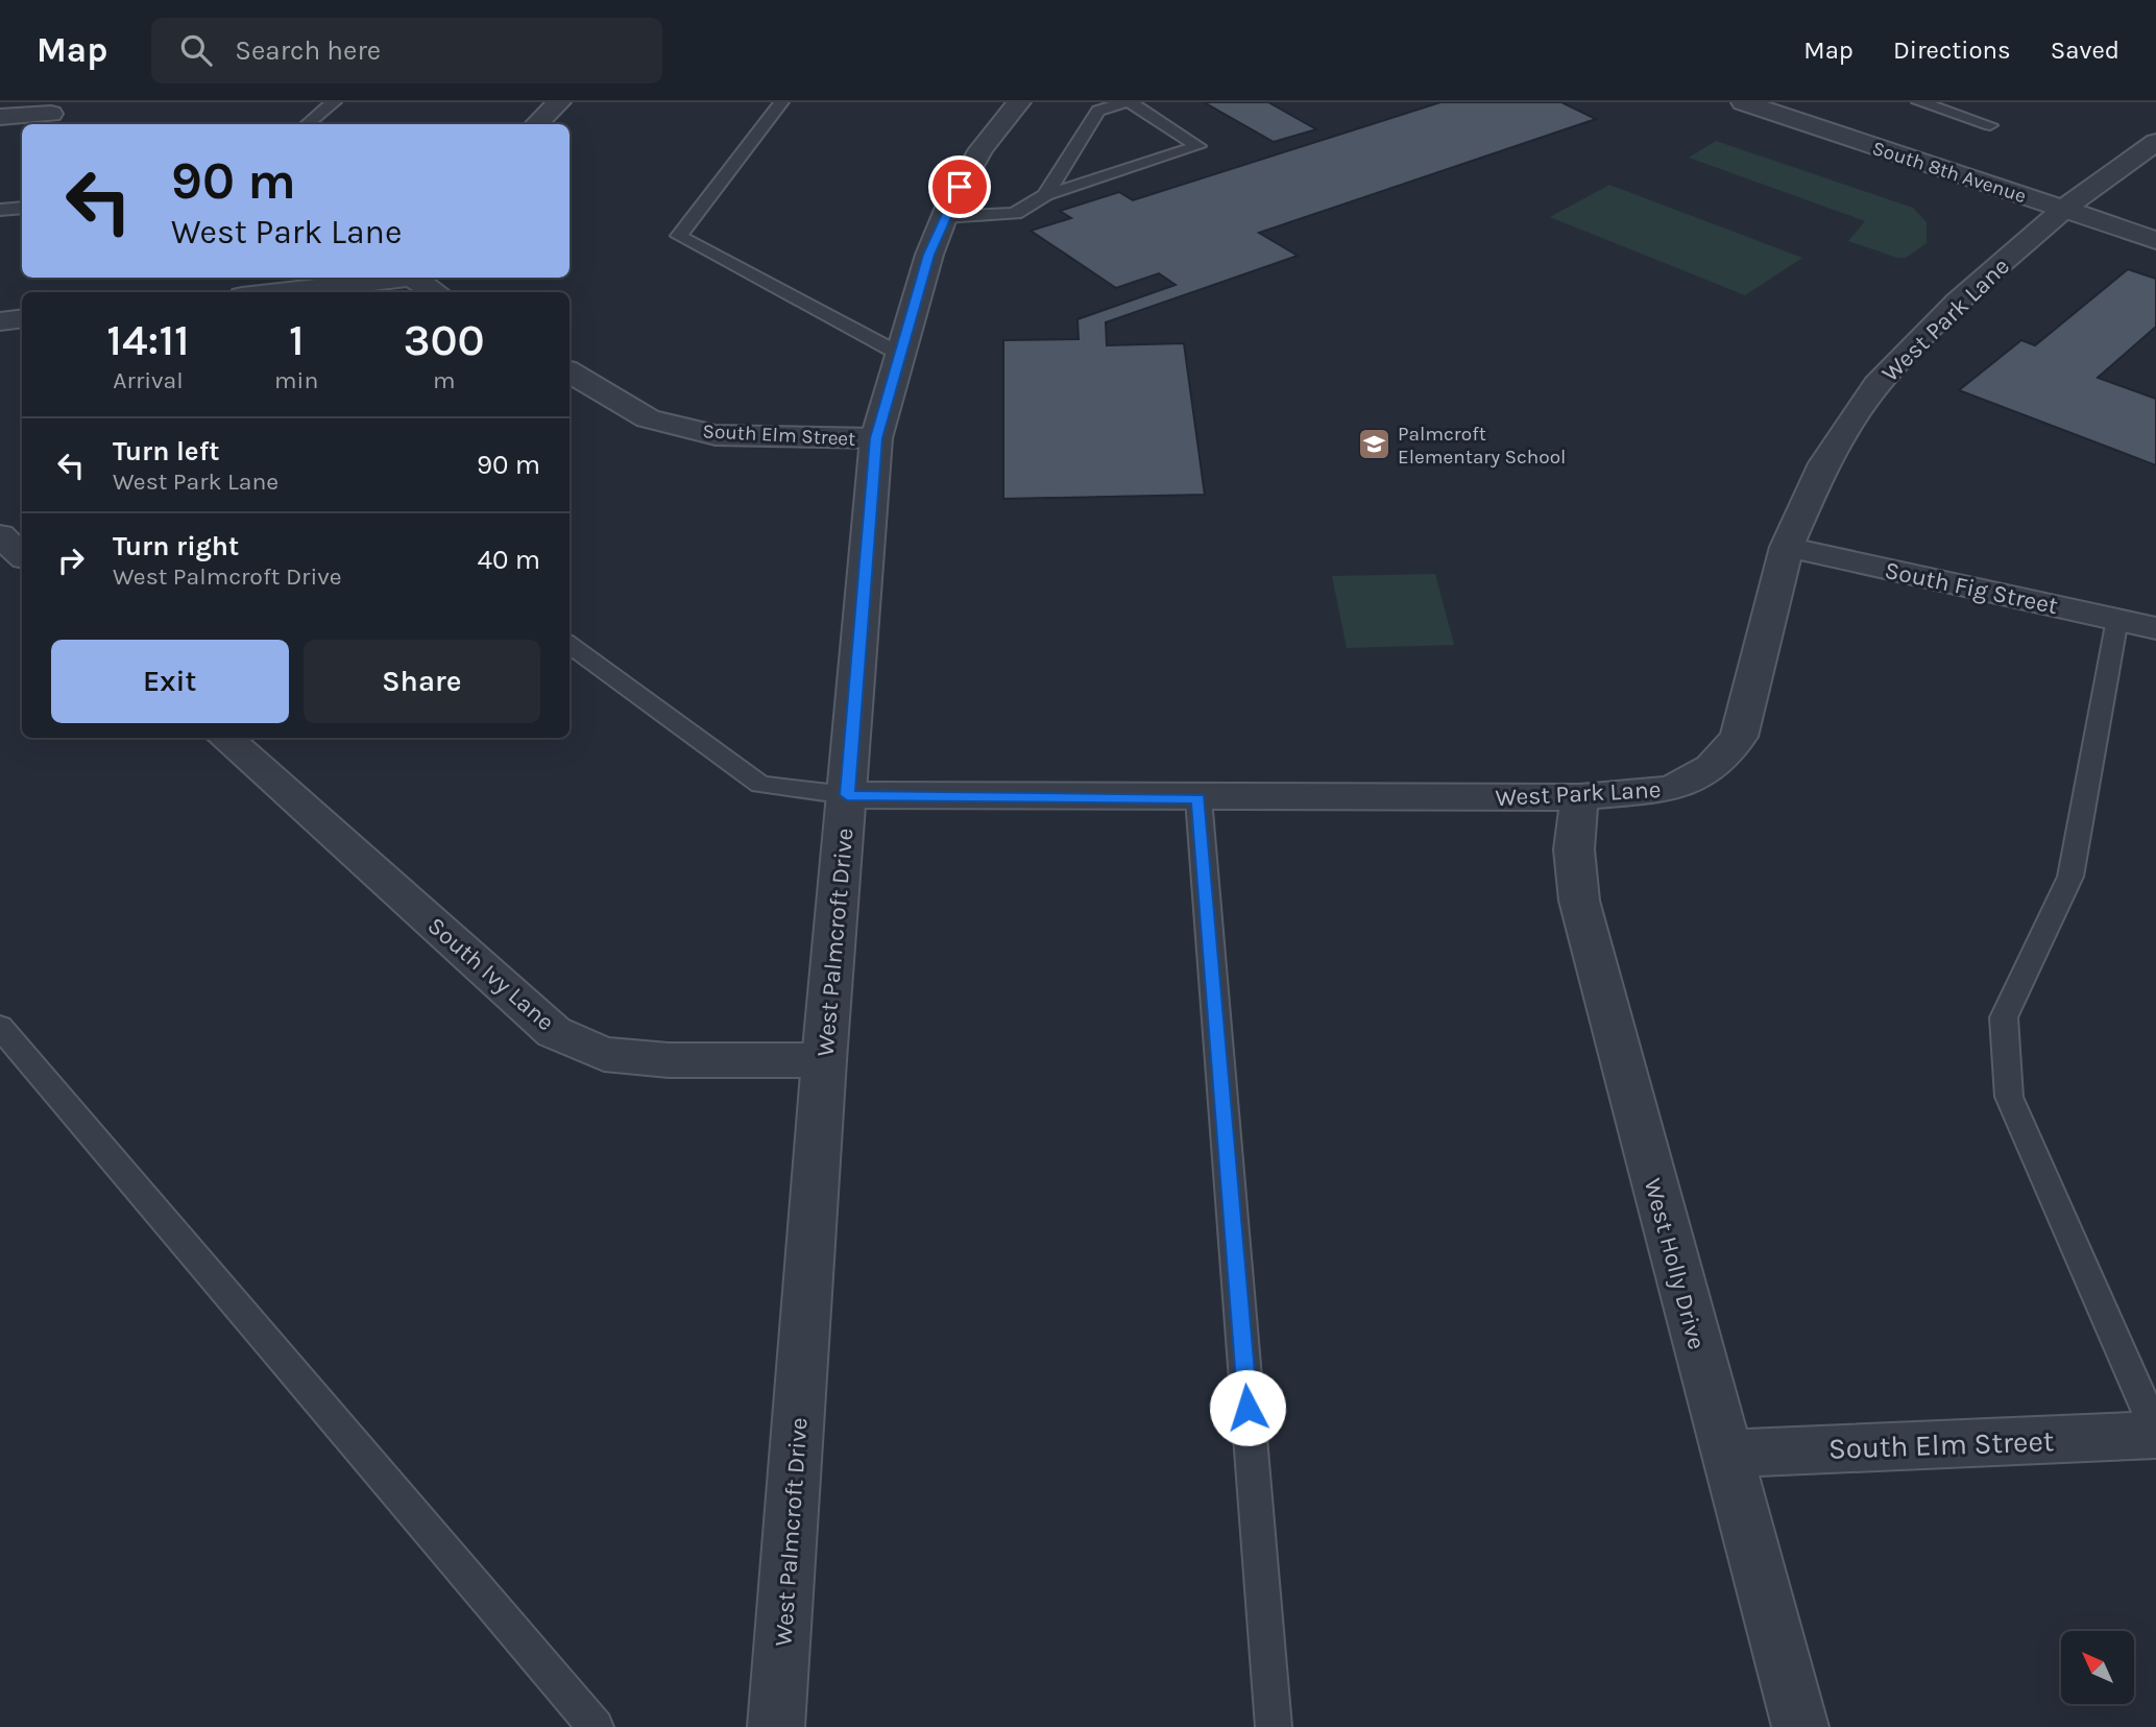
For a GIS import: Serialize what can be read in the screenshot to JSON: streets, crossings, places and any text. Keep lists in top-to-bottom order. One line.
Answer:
{"streets":{"street":["South 8th Avenue","West Park Lane","South Elm Street","South Fig Street","West Palmcroft Drive","South Ivy Lane","West Holly Drive"]},"crossings":[["South 8th Avenue","West Park Lane"],["West Park Lane","South Fig Street"],["West Park Lane","West Palmcroft Drive"],["West Park Lane","West Holly Drive"],["South Elm Street","West Palmcroft Drive"],["South Elm Street","West Holly Drive"],["West Palmcroft Drive","South Ivy Lane"]],"places":{"school or university":["Palmcroft Elementary School"]},"north":"top left","page":{"header":"Map","search":"Search here","nav":["Map","Directions","Saved"],"turn":["90 m","West Park Lane"],"eta":["14:11","Arrival","1","min","300","m"],"list":[{"name":"Turn left","note":"West Park Lane","value":"90 m"},{"name":"Turn right","note":"West Palmcroft Drive","value":"40 m"}],"buttons":["Exit","Share"]}}
